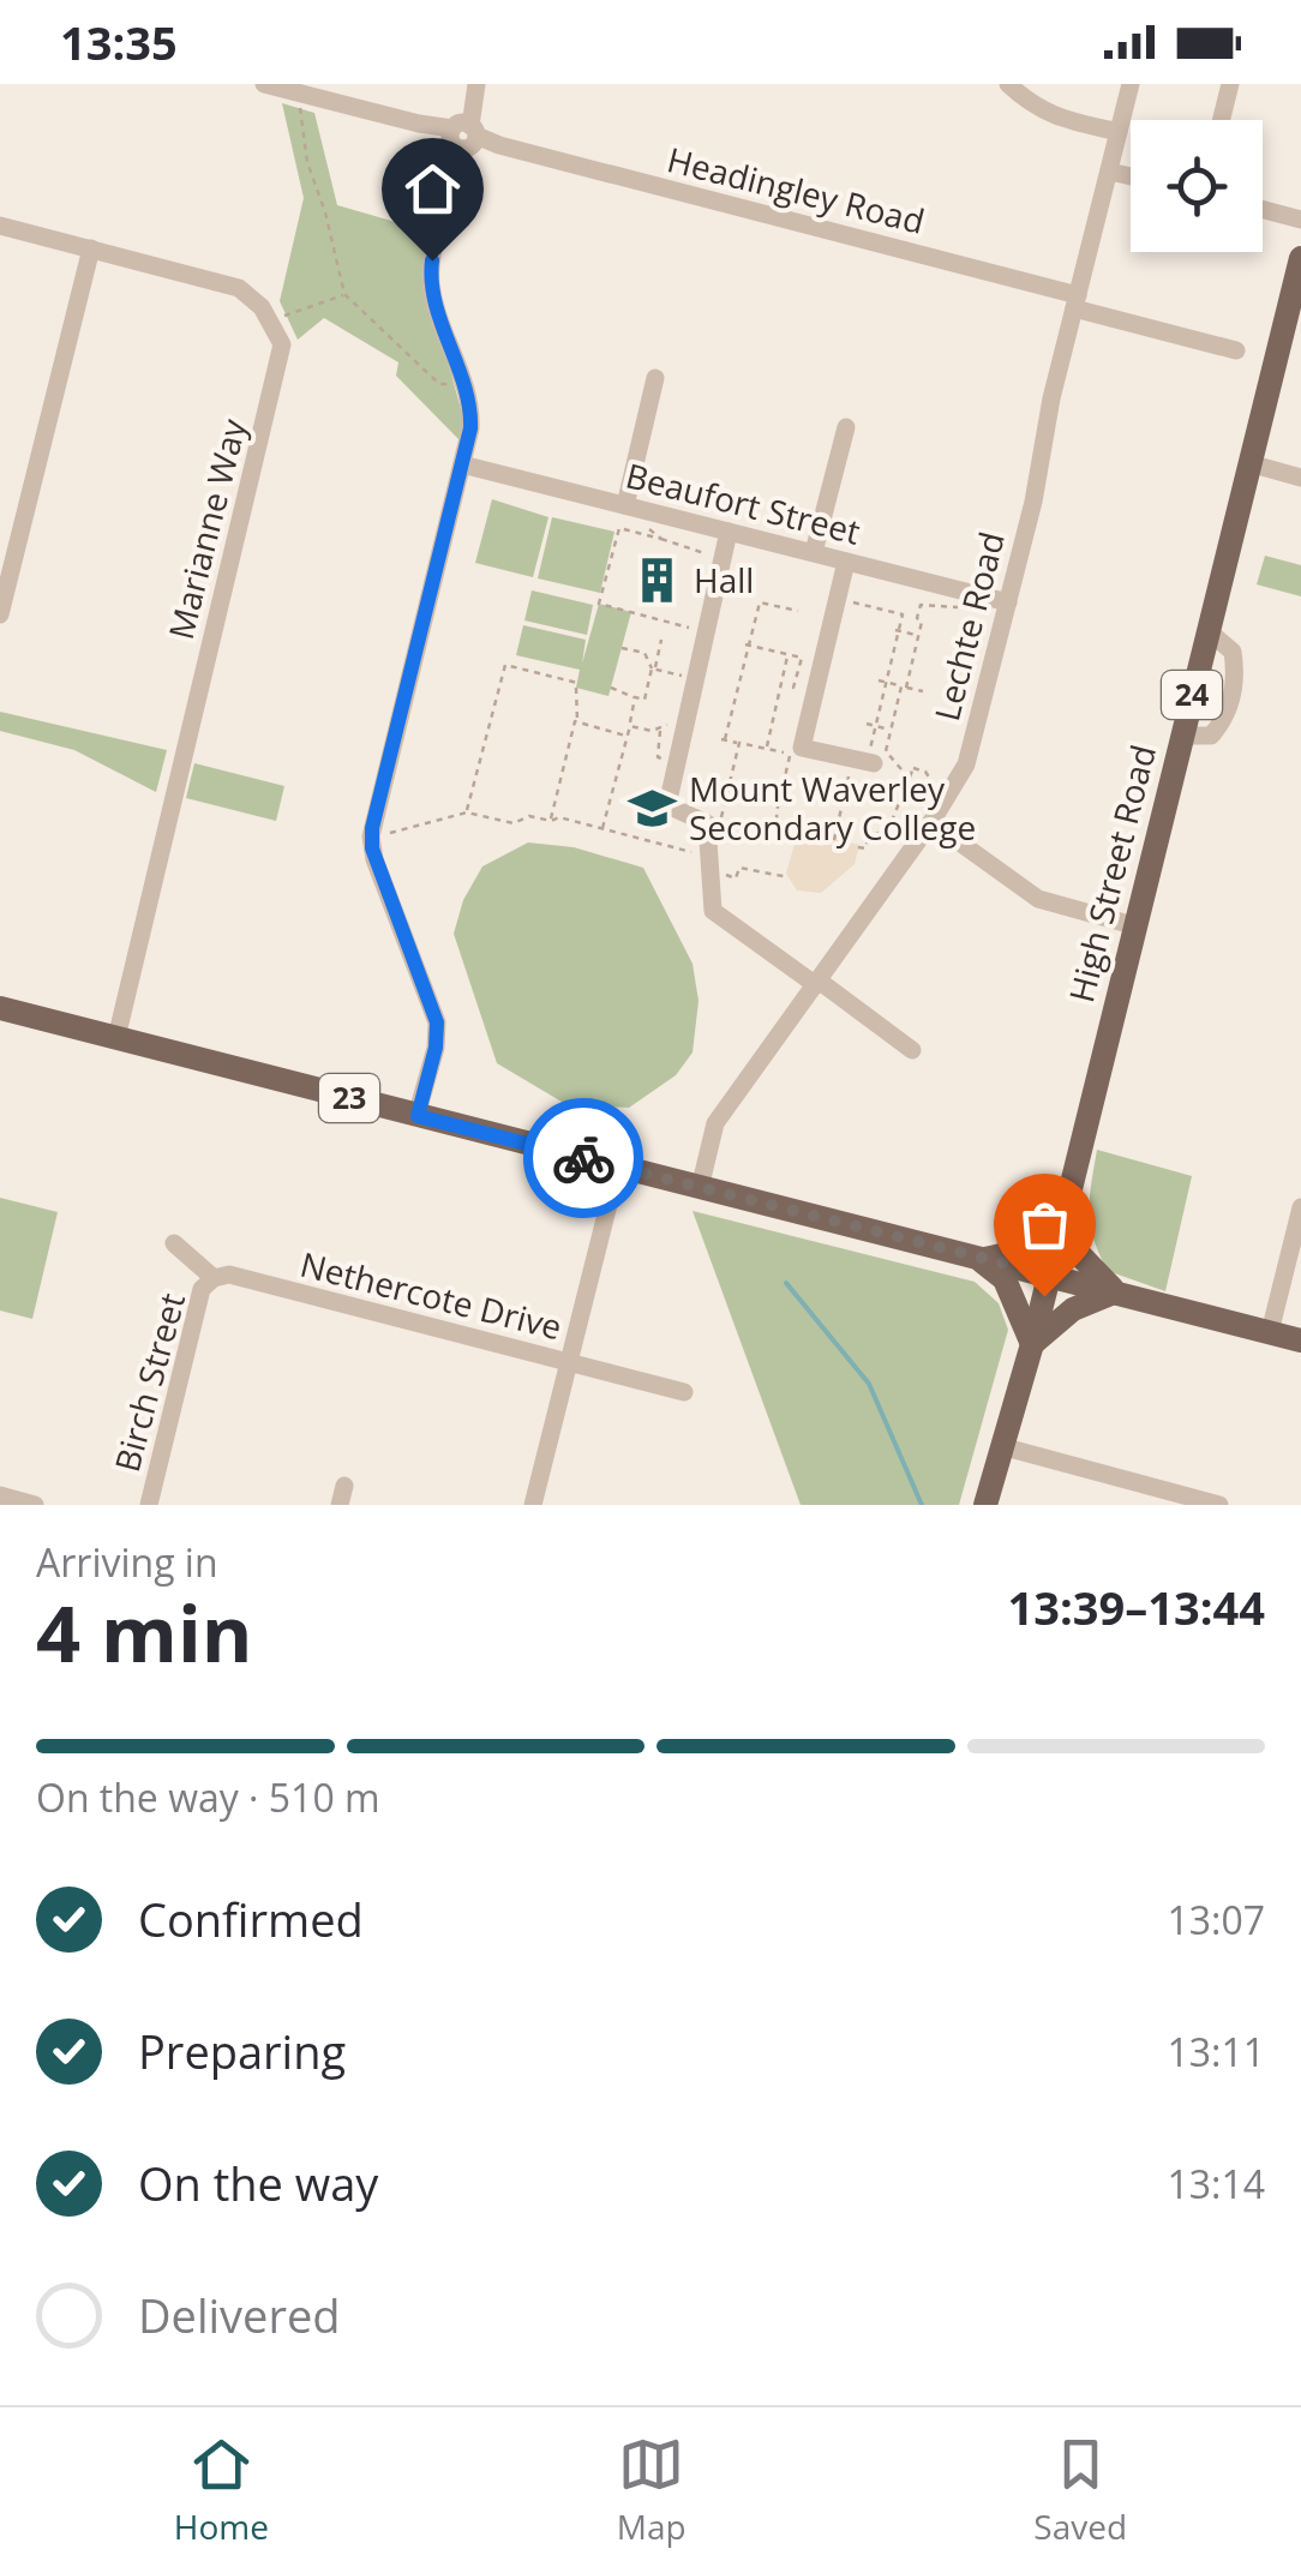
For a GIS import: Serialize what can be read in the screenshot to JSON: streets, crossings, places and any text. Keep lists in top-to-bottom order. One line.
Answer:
{"streets":{"main road":["24","High Street Road","23"],"street":["Headingley Road","Beaufort Street","Marianne Way","Lechte Road","Nethercote Drive","Birch Street"]},"crossings":[["Headingley Road","Lechte Road"],["Beaufort Street","Lechte Road"],["Marianne Way","23"],["Lechte Road","23"],["High Street Road","23"],["Nethercote Drive","Birch Street"]],"places":{"building":["Hall"],"school or university":["Mount Waverley Secondary College"]},"page":{"status":"13:35","heading":["4 min","Arriving in","13:39–13:44"],"bar":"On the way · 510 m","list":[["Confirmed","13:07"],["Preparing","13:11"],["On the way","13:14"],"Delivered"],"tabs":["Home","Map","Saved"]}}
